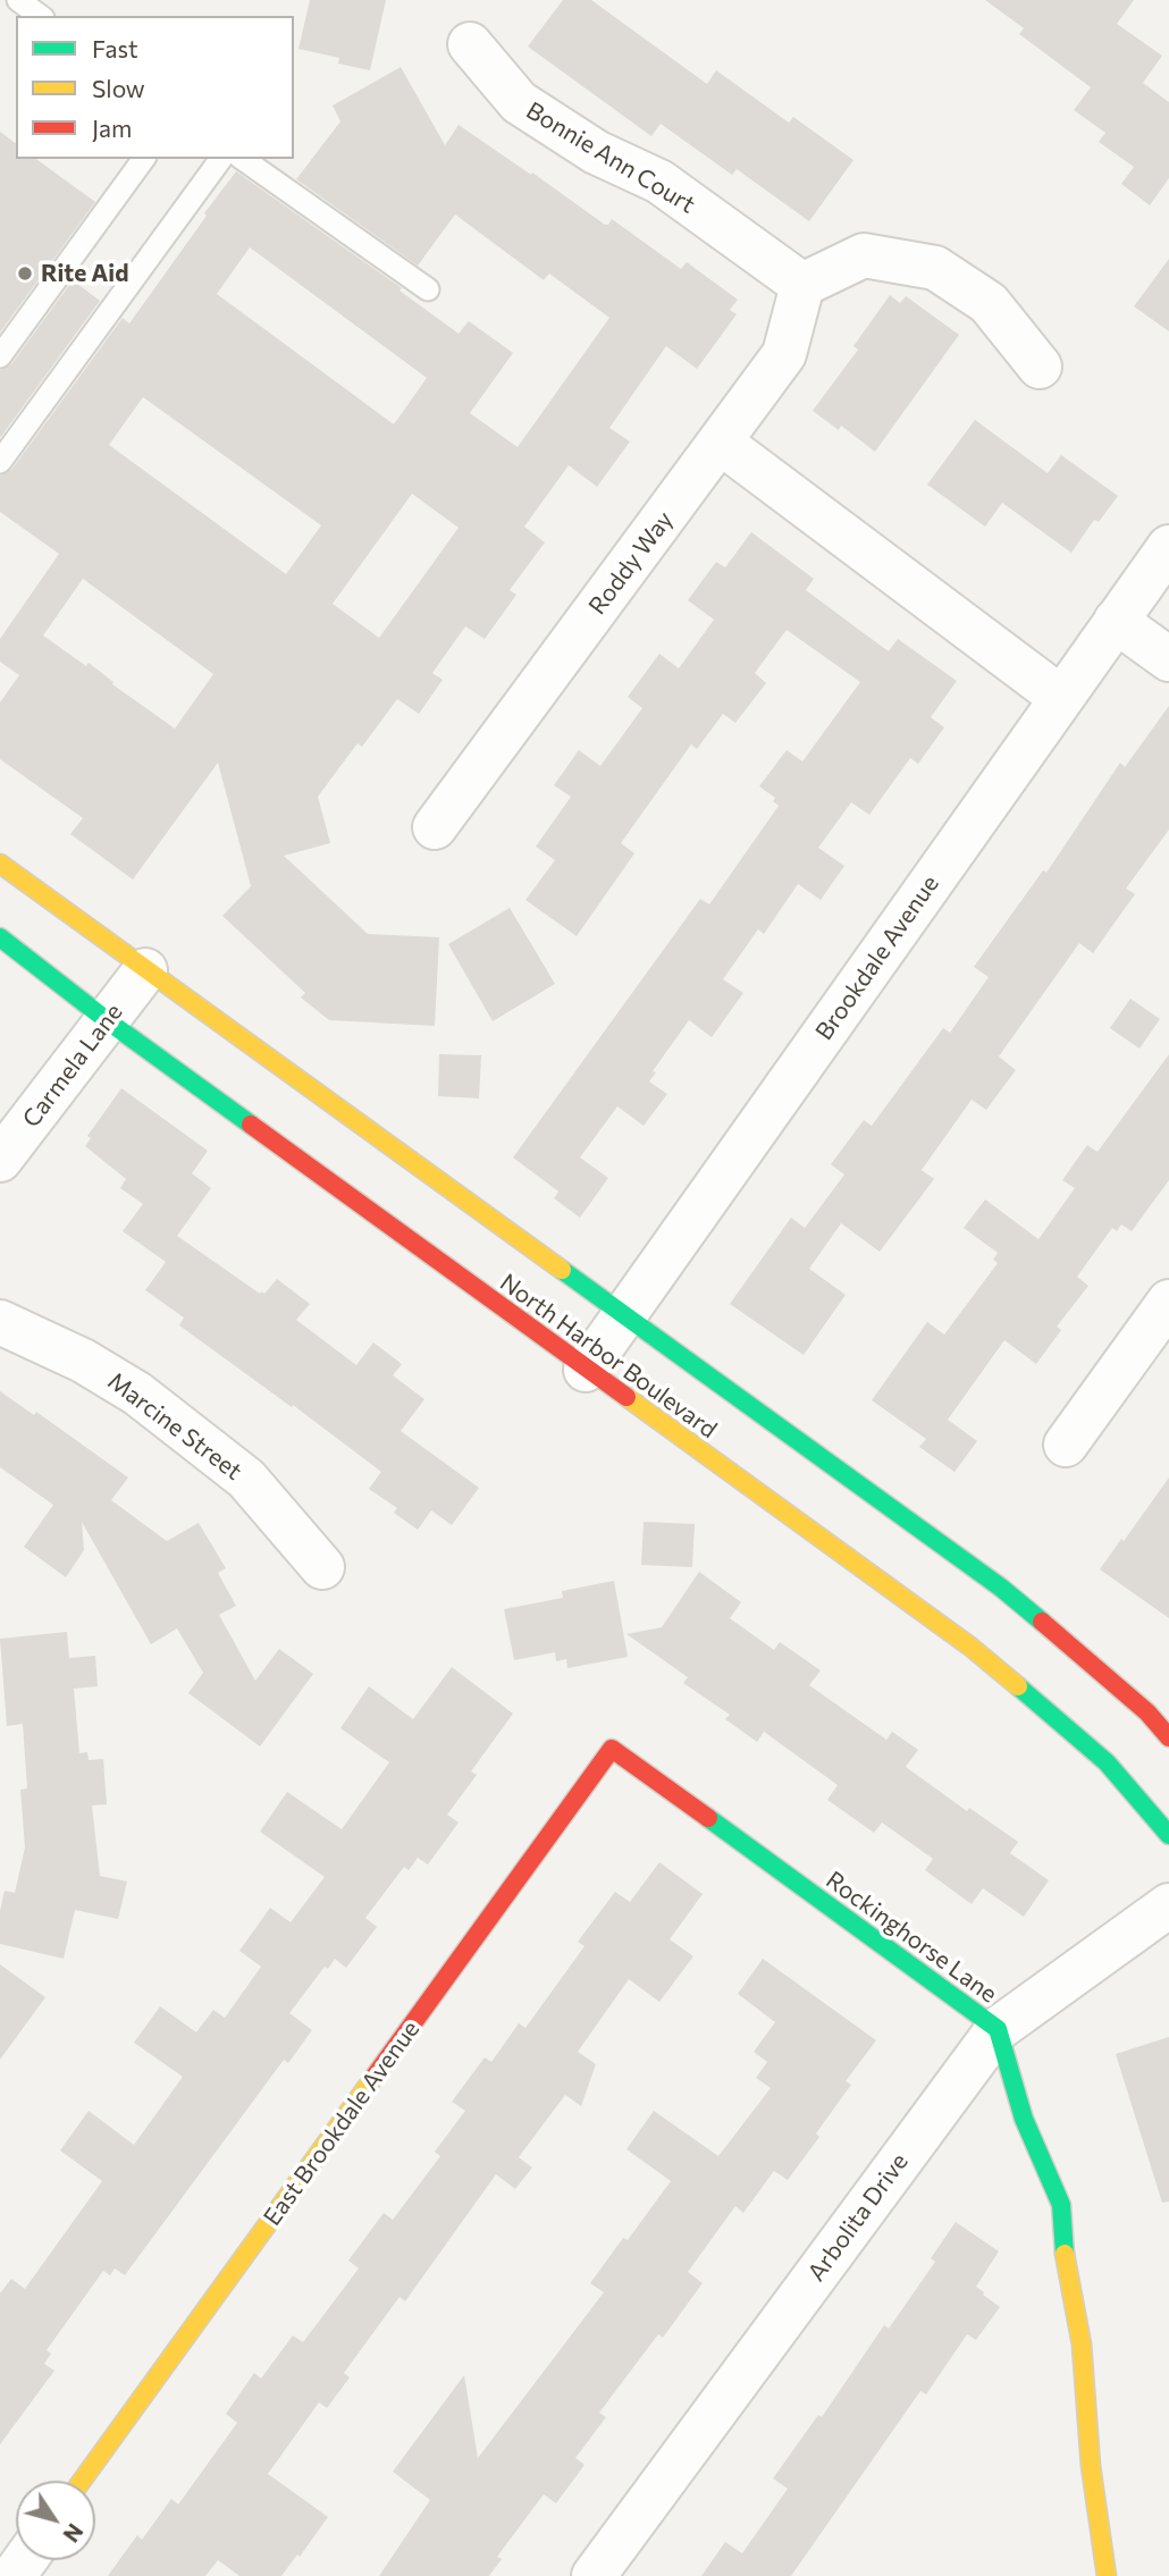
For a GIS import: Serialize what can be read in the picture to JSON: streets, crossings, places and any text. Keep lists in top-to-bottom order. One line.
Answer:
{"streets":{"main road":["North Harbor Boulevard","Rockinghorse Lane","East Brookdale Avenue"],"street":["Bonnie Ann Court","Roddy Way","Brookdale Avenue","Carmela Lane","Marcine Street","Arbolita Drive"]},"crossings":[["Bonnie Ann Court","Roddy Way"],["Brookdale Avenue","North Harbor Boulevard"],["Carmela Lane","North Harbor Boulevard"],["Rockinghorse Lane","East Brookdale Avenue"],["Rockinghorse Lane","Arbolita Drive"]],"places":["Rite Aid"],"legend":["Fast","Slow","Jam"],"north":"bottom right"}
